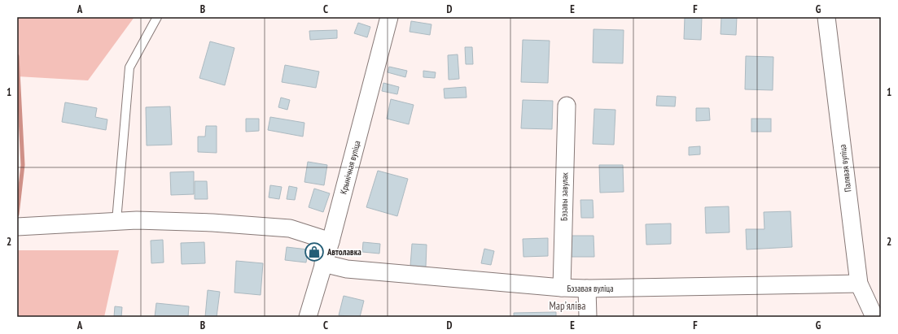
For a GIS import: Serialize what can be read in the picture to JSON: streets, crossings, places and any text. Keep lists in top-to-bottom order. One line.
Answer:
{"streets":{"street":["Крынічная вуліца","Палявая вуліца","Бэзавы завулак","Бэзавая вуліца"]},"crossings":[["Крынічная вуліца","Бэзавая вуліца"],["Палявая вуліца","Бэзавая вуліца"],["Бэзавы завулак","Бэзавая вуліца"]],"districts":["Марʼяліва"],"places":{"shop":["Автолавка"]},"grid":{"columns":["A","B","C","D","E","F","G"],"rows":["1","2"]}}
